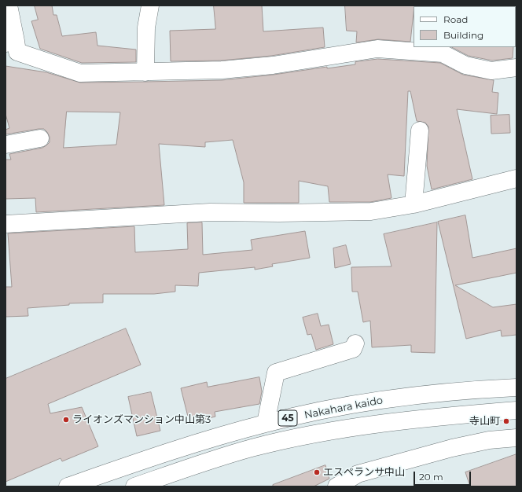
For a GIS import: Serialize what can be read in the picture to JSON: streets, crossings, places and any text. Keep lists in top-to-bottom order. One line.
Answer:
{"streets":{"street":["Nakahara kaido","45"]},"places":["ライオンズマンション中山第3","寺山町","エスペランサ中山"],"legend":["Road","Building"],"scale_bar":"20 m"}
